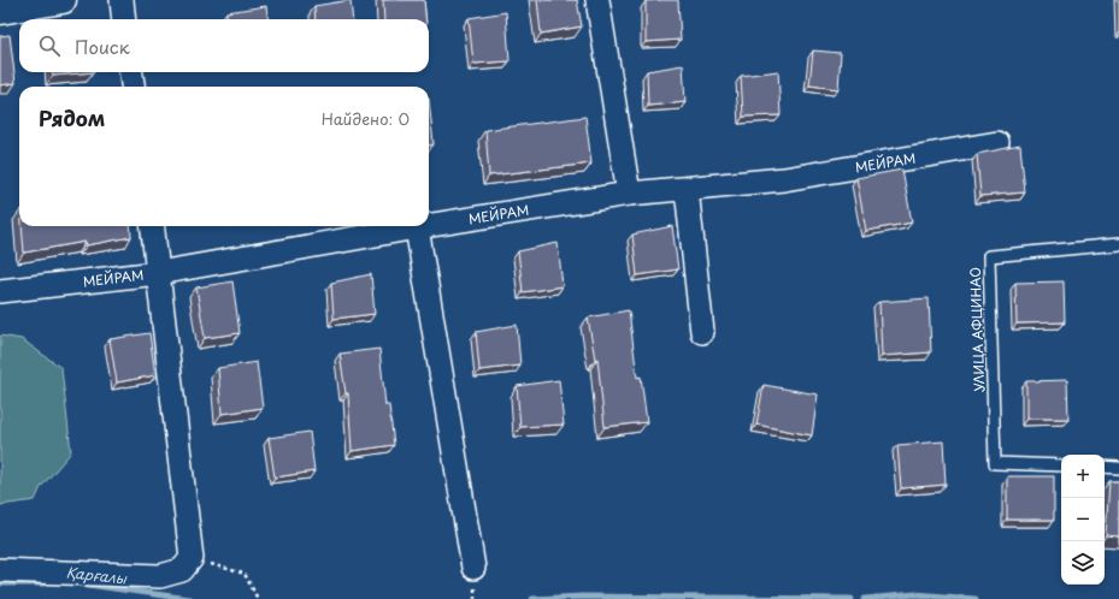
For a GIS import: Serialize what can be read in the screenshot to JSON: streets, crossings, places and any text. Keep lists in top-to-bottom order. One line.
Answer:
{"streets":{"street":["МЕЙРАМ"],"lane":["УЛИЦА АФЦИНАО"]},"water":["Қарғалы"],"page":{"search":"Поиск","heading":["Рядом","Найдено: 0"],"map_buttons":["+","−"]}}
